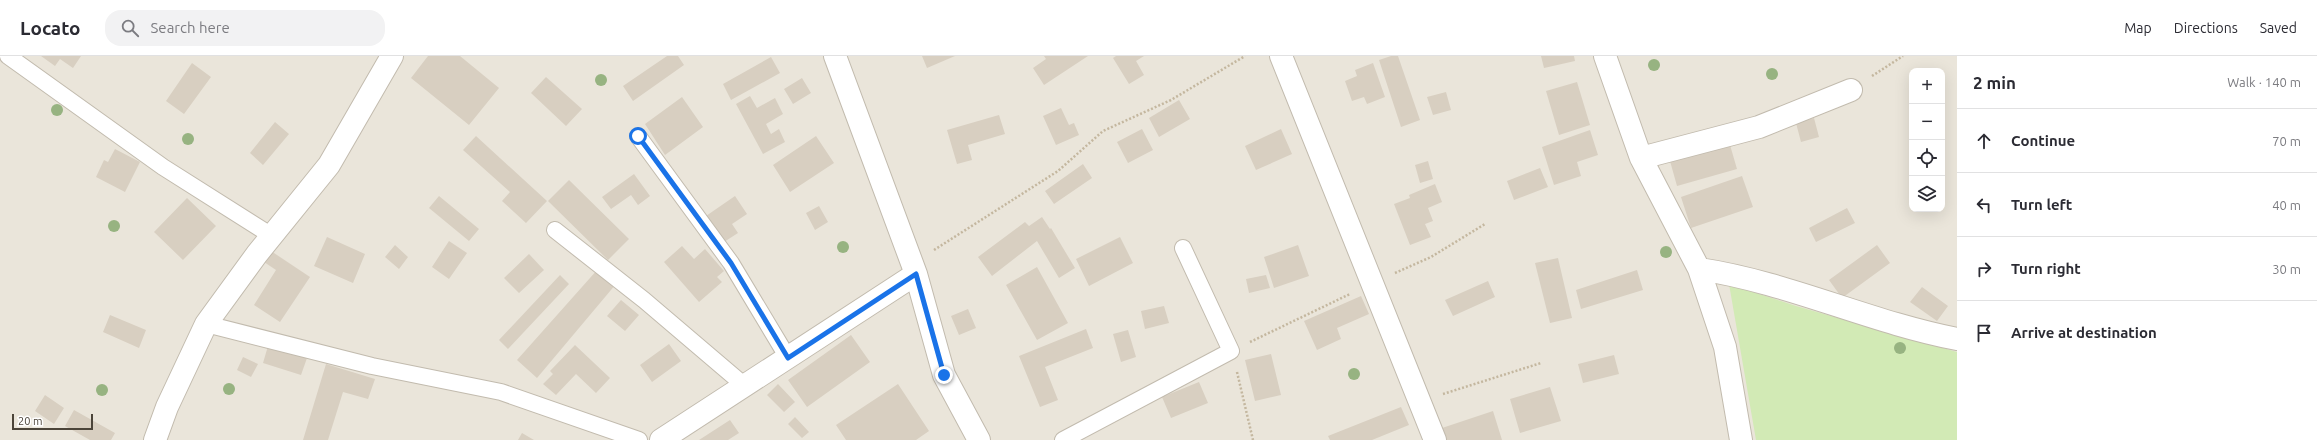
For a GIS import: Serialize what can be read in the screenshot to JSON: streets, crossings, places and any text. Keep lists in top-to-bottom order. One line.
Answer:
{"scale_bar":"20 m","page":{"header":"Locato","search":"Search here","nav":["Map","Directions","Saved"],"heading":["2 min","Walk · 140 m"],"map_buttons":["+","−"],"list":[["Continue","70 m"],["Turn left","40 m"],["Turn right","30 m"],"Arrive at destination"],"scale":"20 m"}}
